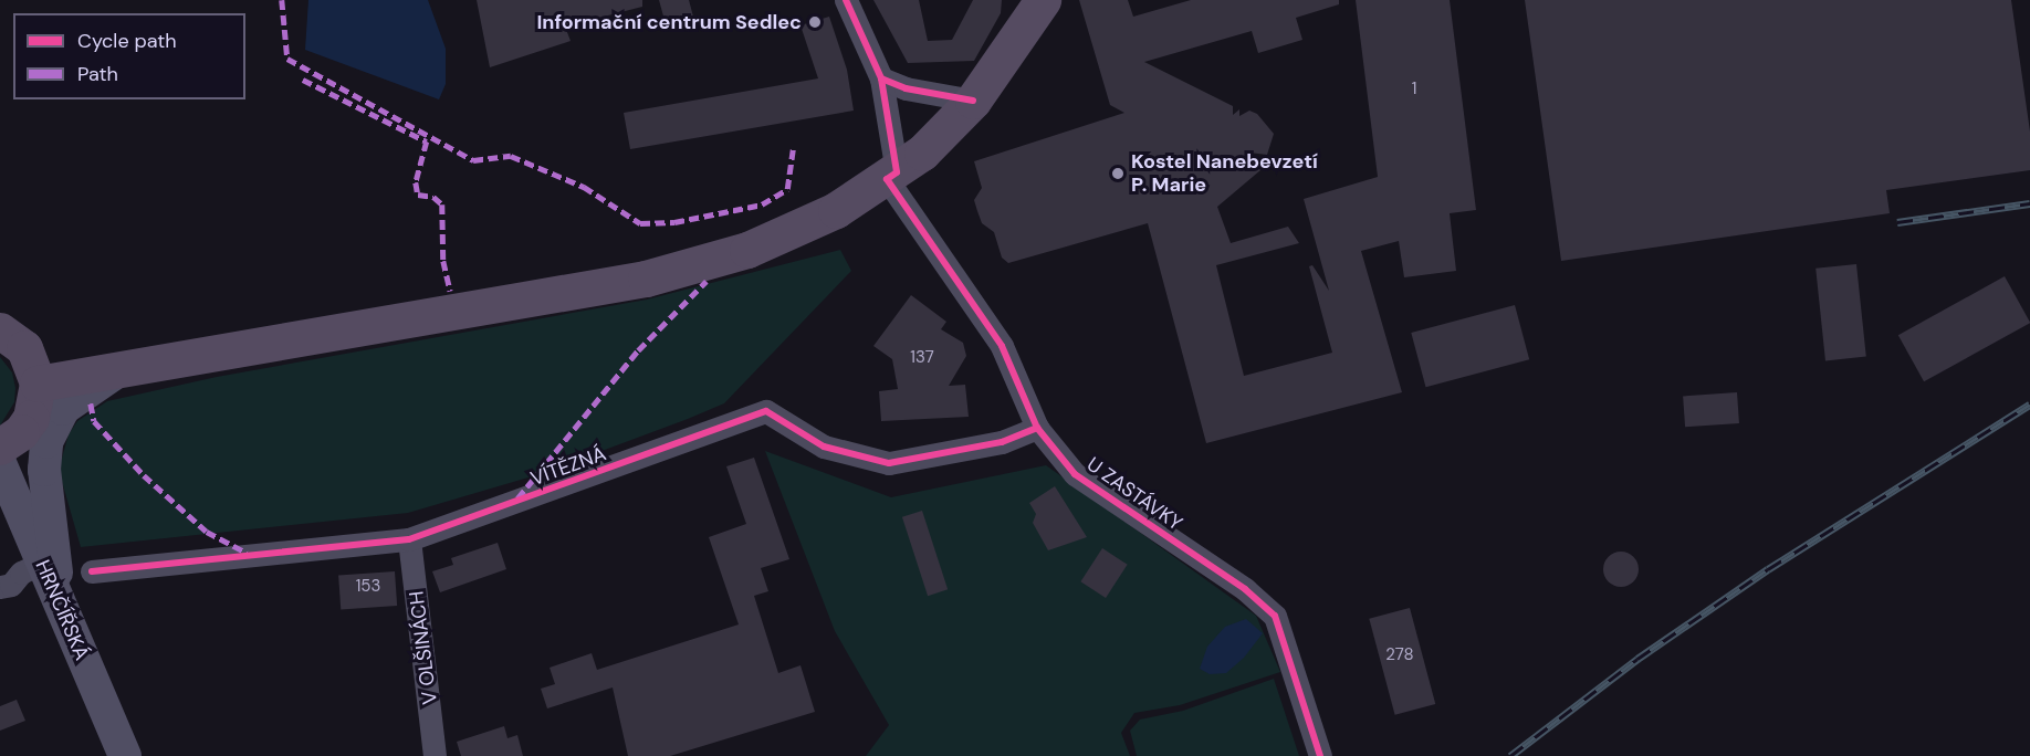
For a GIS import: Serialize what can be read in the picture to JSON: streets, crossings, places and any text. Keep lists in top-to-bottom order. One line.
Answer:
{"streets":{"main road":["HRNČÍŘSKÁ"],"street":["VÍTĚZNÁ","U ZASTÁVKY","V OLŠINÁCH"]},"crossings":[["VÍTĚZNÁ","U ZASTÁVKY"],["VÍTĚZNÁ","V OLŠINÁCH"]],"places":["Informační centrum Sedlec","Kostel Nanebevzetí P. Marie"],"house_numbers":["1","137","153","278"],"legend":["Cycle path","Path"]}
